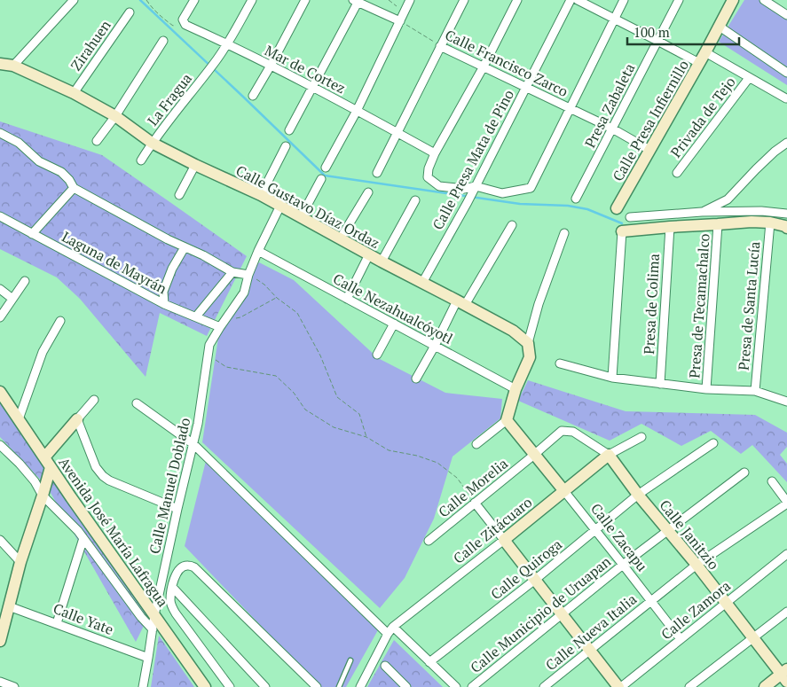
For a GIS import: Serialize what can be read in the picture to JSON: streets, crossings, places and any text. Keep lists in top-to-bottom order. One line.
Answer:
{"streets":{"street":["Zirahuen","Calle Francisco Zarco","Mar de Cortez","La Fragua","Presa Zabaleta","Privada de Tejo","Calle Presa Infiernillo","Calle Presa Mata de Pino","Calle Gustavo Díaz Ordaz","Laguna de Mayrán","Presa de Colima","Presa de Tecamachalco","Presa de Santa Lucía","Calle Nezahualcóyotl","Calle Manuel Doblado","Calle Morelia","Calle Zitácuaro","Avenida José María Lafragua","Calle Janitzio","Calle Zacapu","Calle Quiroga","Calle Zamora","Calle Municipio de Uruapan","Calle Yate","Calle Nueva Italia"]},"crossings":[["Zirahuen","Calle Gustavo Díaz Ordaz"],["Calle Francisco Zarco","Presa Zabaleta"],["Calle Francisco Zarco","Calle Presa Infiernillo"],["Calle Francisco Zarco","Calle Presa Mata de Pino"],["Mar de Cortez","La Fragua"],["La Fragua","Calle Gustavo Díaz Ordaz"],["Calle Presa Mata de Pino","Calle Gustavo Díaz Ordaz"],["Calle Gustavo Díaz Ordaz","Calle Manuel Doblado"],["Laguna de Mayrán","Calle Manuel Doblado"],["Calle Nezahualcóyotl","Calle Manuel Doblado"],["Calle Manuel Doblado","Avenida José María Lafragua"],["Calle Manuel Doblado","Calle Yate"],["Calle Morelia","Calle Janitzio"],["Calle Morelia","Calle Zacapu"],["Calle Zitácuaro","Calle Janitzio"],["Calle Zitácuaro","Calle Zacapu"],["Calle Janitzio","Calle Quiroga"],["Calle Janitzio","Calle Zamora"],["Calle Janitzio","Calle Municipio de Uruapan"],["Calle Janitzio","Calle Nueva Italia"],["Calle Zacapu","Calle Quiroga"],["Calle Zacapu","Calle Zamora"],["Calle Zacapu","Calle Municipio de Uruapan"],["Calle Zacapu","Calle Nueva Italia"]],"scale_bar":"100 m"}
